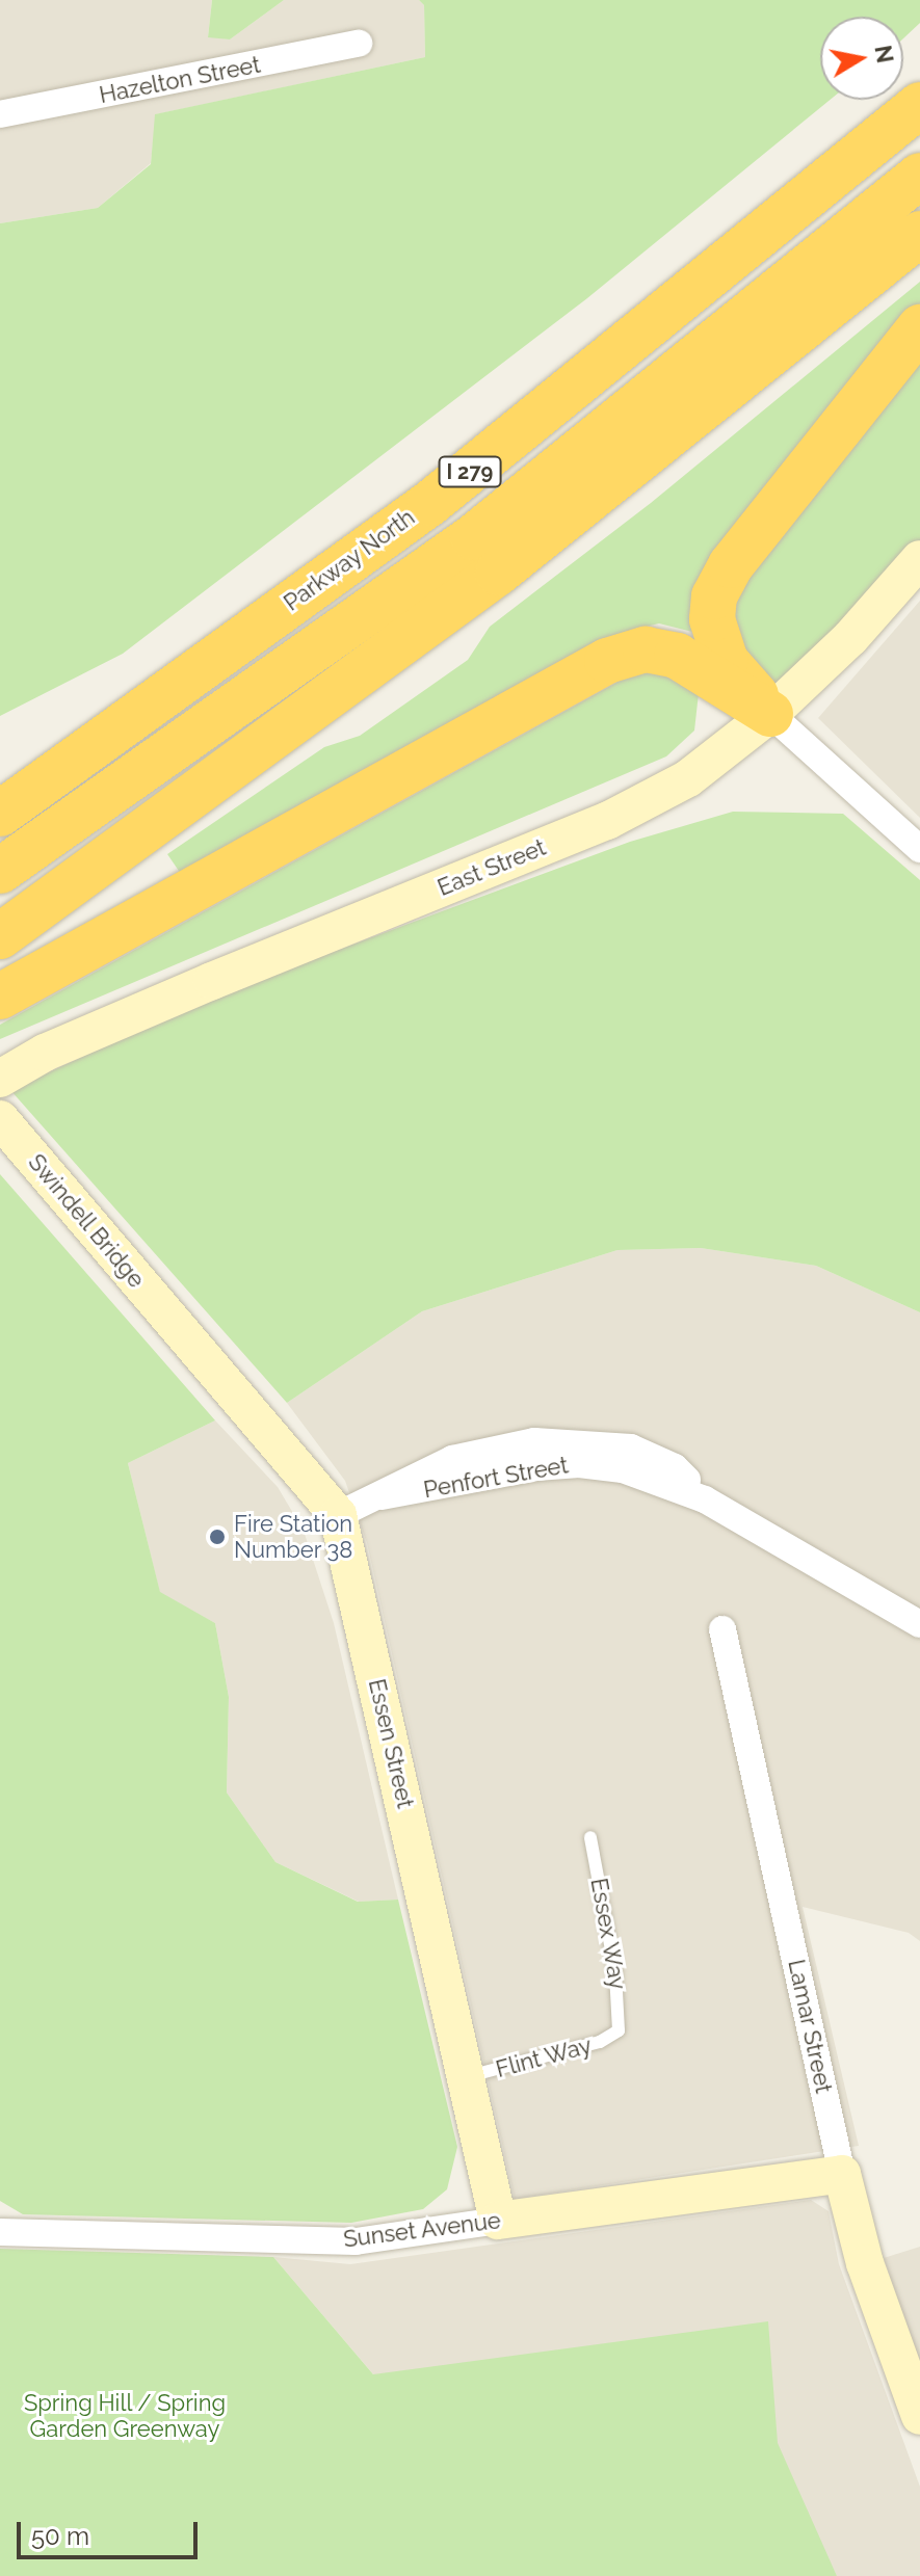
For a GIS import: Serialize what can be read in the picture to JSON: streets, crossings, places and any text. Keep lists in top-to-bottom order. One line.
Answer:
{"streets":{"highway":["I 279","Parkway North"],"street":["Hazelton Street","East Street","Swindell Bridge","Penfort Street","Essen Street","Lamar Street","Sunset Avenue"],"lane":["Essex Way","Flint Way"]},"crossings":[["Swindell Bridge","Essen Street"],["Penfort Street","Essen Street"],["Essen Street","Flint Way"],["Essen Street","Sunset Avenue"],["Essex Way","Flint Way"],["Lamar Street","Sunset Avenue"]],"parks":["Spring Hill / Spring Garden Greenway"],"places":["Fire Station Number 38"],"scale_bar":"50 m","north":"right"}
